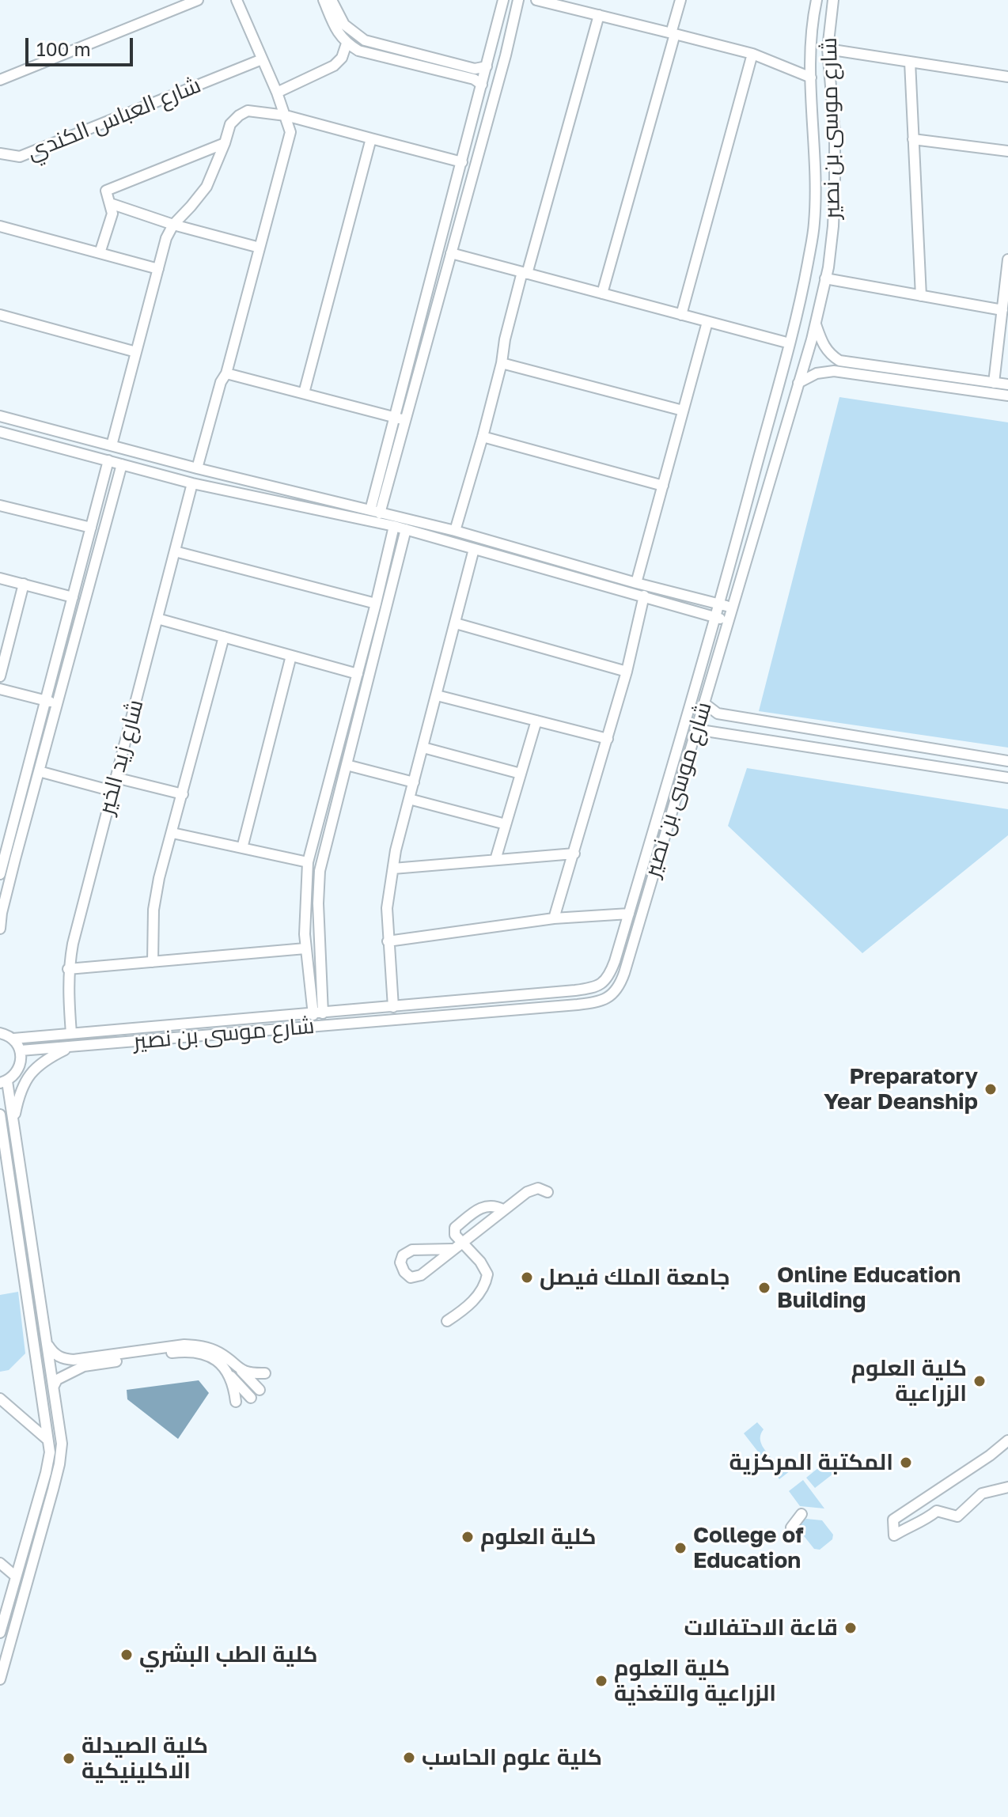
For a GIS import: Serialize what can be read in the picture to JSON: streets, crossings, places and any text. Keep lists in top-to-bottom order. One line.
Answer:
{"streets":{"street":["شارع العباس الكندي","شارع موسى بن نصير","شارع زيد الخير"]},"crossings":[["شارع موسى بن نصير","شارع زيد الخير"]],"places":["Preparatory Year Deanship","جامعة الملك فيصل","Online Education Building","كلية العلوم الزراعية","المكتبة المركزية","كلية العلوم","College of Education","قاعة الاحتفالات","كلية الطب البشري","كلية العلوم الزراعية والتغذية","كلية علوم الحاسب","كلية الصيدلة الاكلينيكية"],"scale_bar":"100 m"}
